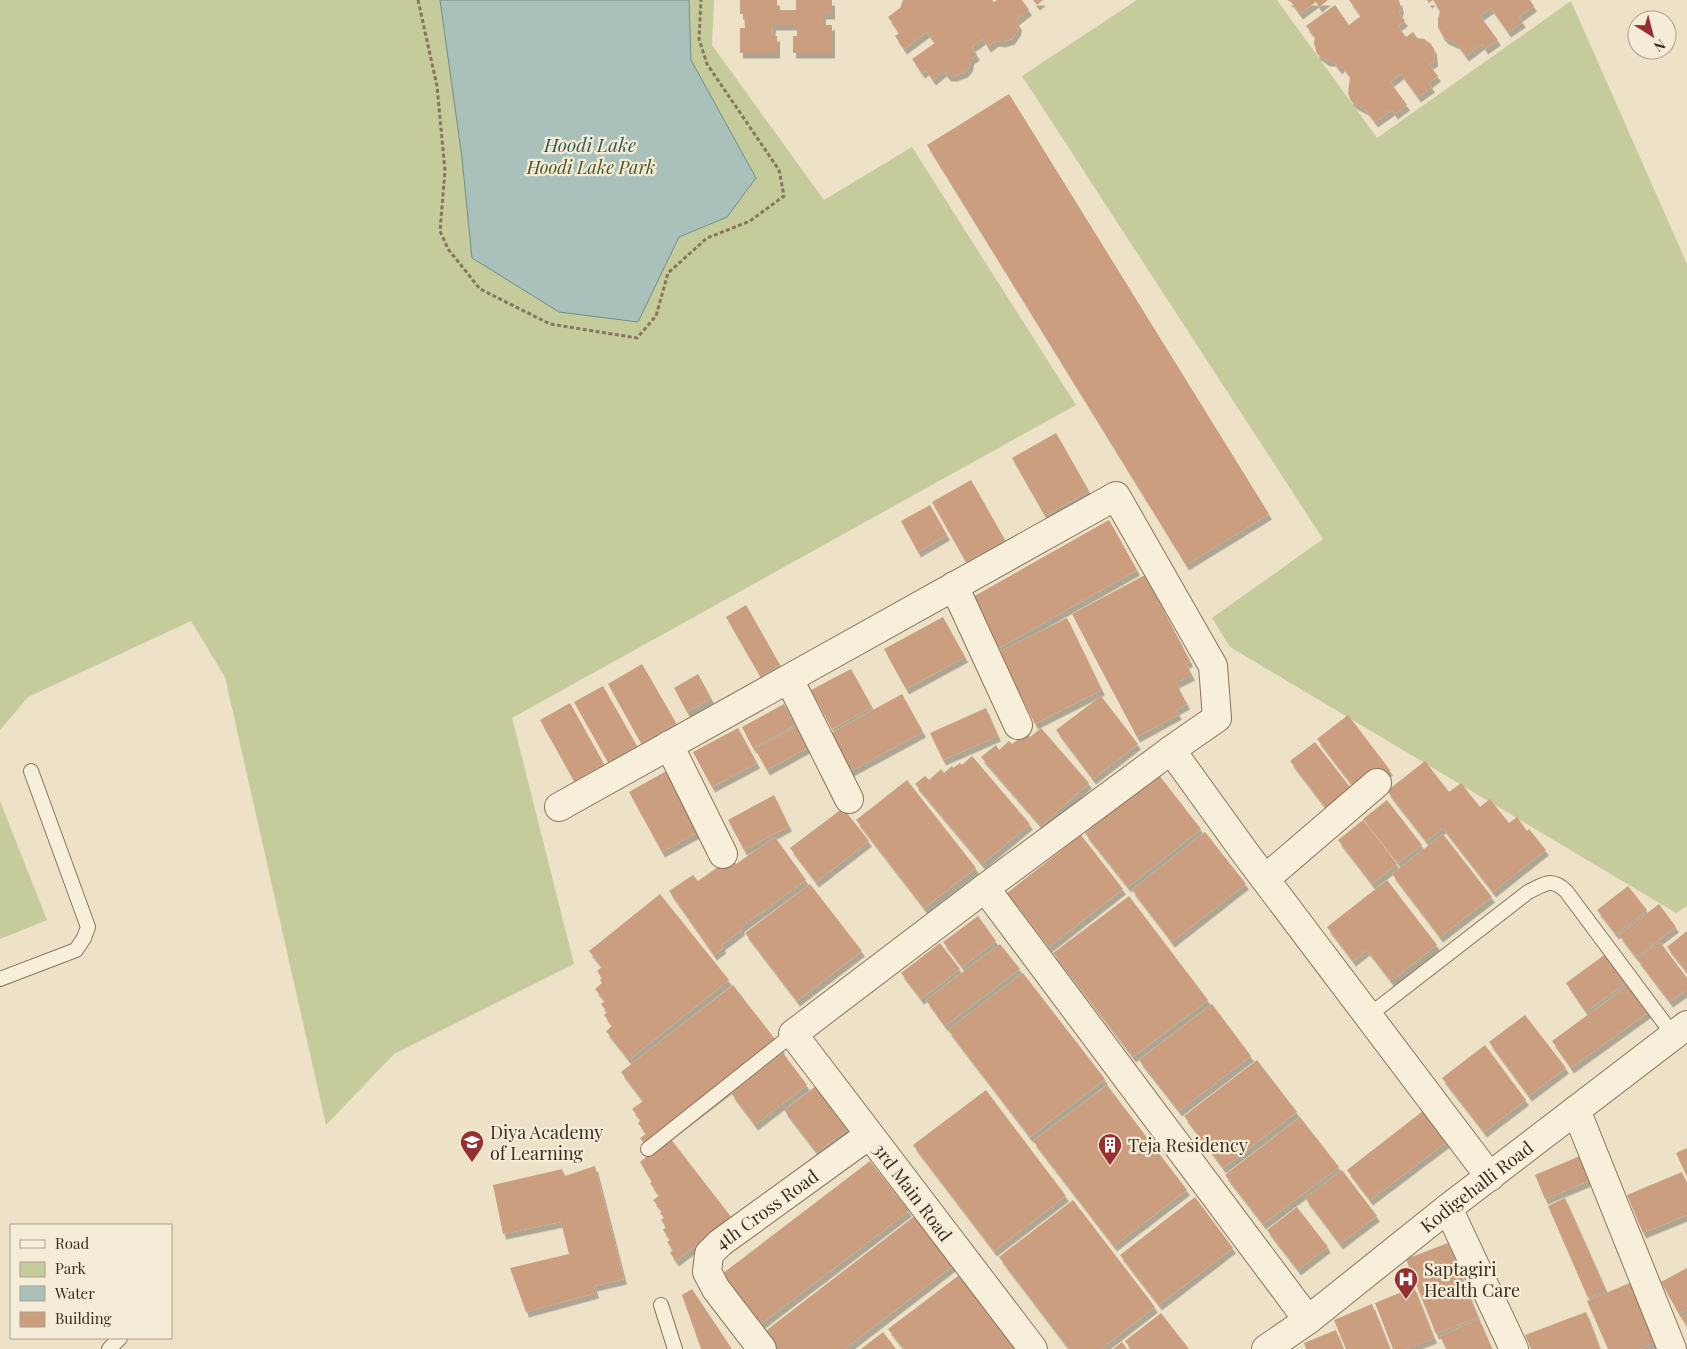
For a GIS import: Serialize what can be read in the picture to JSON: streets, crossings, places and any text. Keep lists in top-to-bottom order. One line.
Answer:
{"streets":{"street":["Kodigehalli Road","3rd Main Road","4th Cross Road"]},"crossings":[["3rd Main Road","4th Cross Road"]],"water":["Hoodi Lake"],"parks":["Hoodi Lake Park"],"places":{"school or university":["Diya Academy of Learning"],"building":["Teja Residency"],"hospital":["Saptagiri Health Care"]},"legend":["Road","Park","Water","Building"],"north":"bottom right"}
